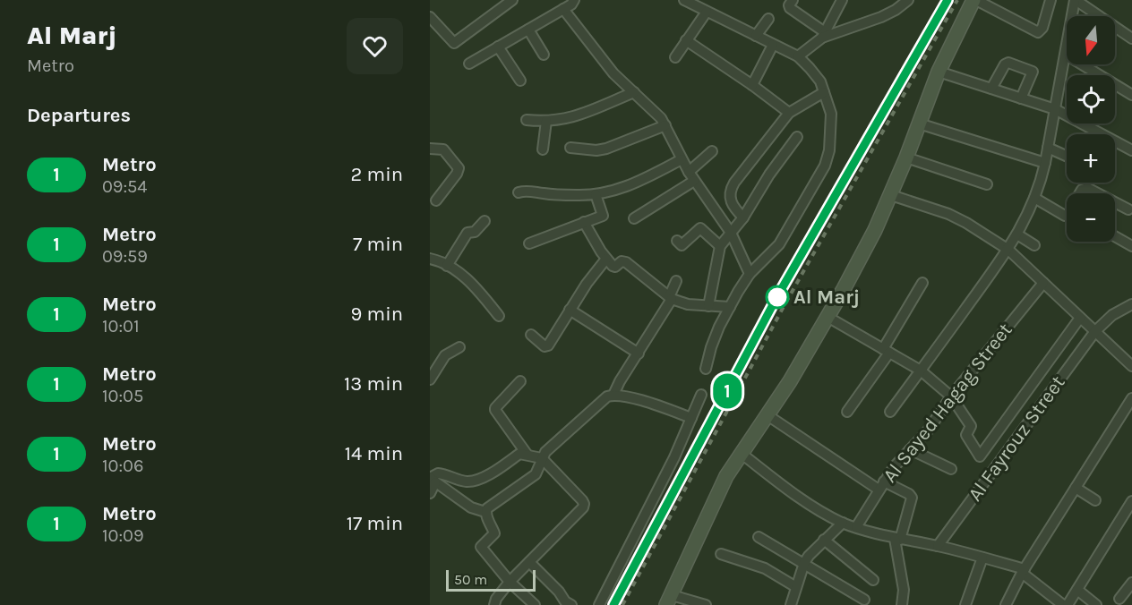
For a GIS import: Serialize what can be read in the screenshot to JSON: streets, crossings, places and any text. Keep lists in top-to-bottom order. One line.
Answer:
{"streets":{"street":["Al Sayed Hagag Street","Al Fayrouz Street"]},"places":["Al Marj"],"lines":["metro line 1"],"scale_bar":"50 m","north":"bottom","page":{"heading":[["Al Marj","Metro"],"Departures"],"on_map":"1","map_buttons":["+","−"],"list":[{"mark":"1","name":"Metro","note":"09:54","value":"2 min"},{"mark":"1","name":"Metro","note":"09:59","value":"7 min"},{"mark":"1","name":"Metro","note":"10:01","value":"9 min"},{"mark":"1","name":"Metro","note":"10:05","value":"13 min"},{"mark":"1","name":"Metro","note":"10:06","value":"14 min"},{"mark":"1","name":"Metro","note":"10:09","value":"17 min"}],"scale":"50 m"}}
